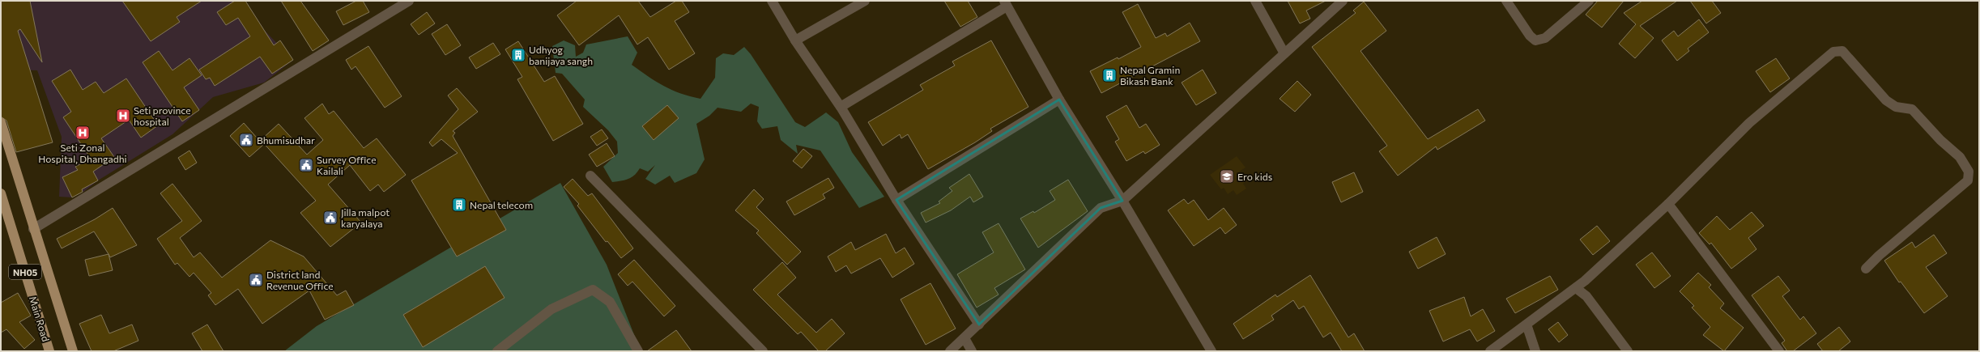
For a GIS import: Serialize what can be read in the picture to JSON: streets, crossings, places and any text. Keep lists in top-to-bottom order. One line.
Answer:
{"streets":{"main road":["NH05","Main Road"]},"places":{"building":["Udhyog banijaya sangh","Nepal Gramin Bikash Bank","Nepal telecom"],"hospital":["Seti province hospital","Seti Zonal Hospital, Dhangadhi"],"public building":["Bhumisudhar","Survey Office Kailali","Jilla malpot karyalaya","District land Revenue Office"],"school or university":["Ero kids"]}}
